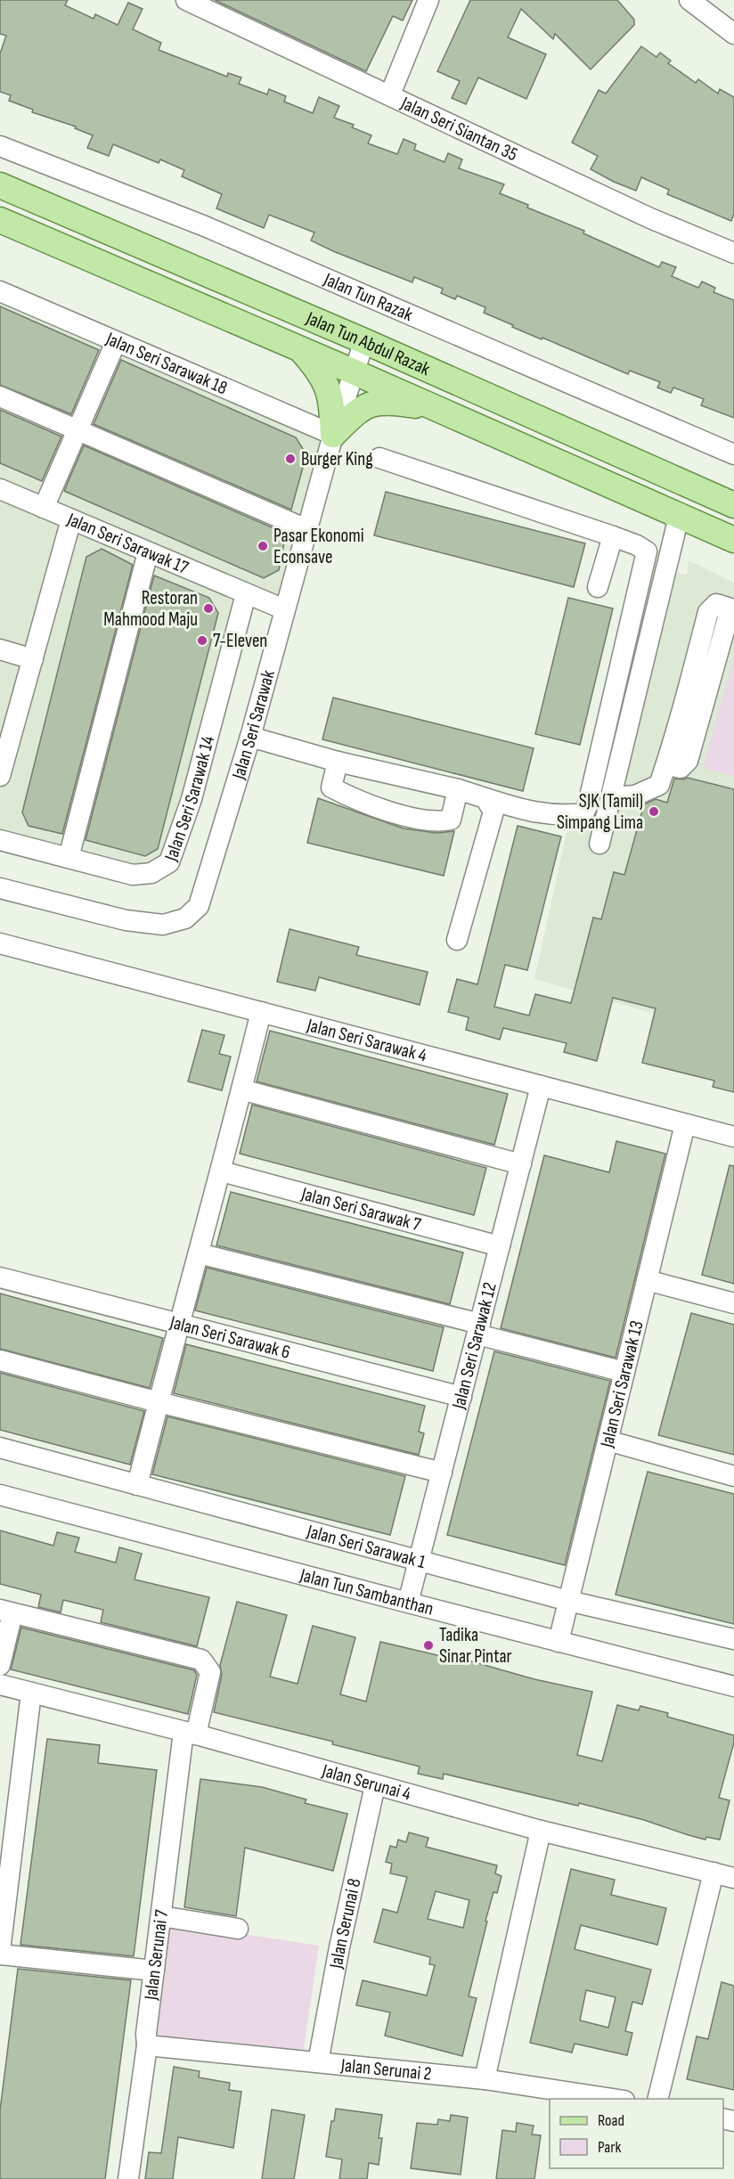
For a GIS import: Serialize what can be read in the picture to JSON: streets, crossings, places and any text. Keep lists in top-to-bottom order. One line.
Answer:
{"streets":{"main road":["Jalan Tun Abdul Razak"],"street":["Jalan Seri Siantan 35","Jalan Tun Razak","Jalan Seri Sarawak 18","Jalan Seri Sarawak 17","Jalan Seri Sarawak","Jalan Seri Sarawak 14","Jalan Seri Sarawak 4","Jalan Seri Sarawak 7","Jalan Seri Sarawak 6","Jalan Seri Sarawak 12","Jalan Seri Sarawak 13","Jalan Seri Sarawak 1","Jalan Tun Sambanthan","Jalan Serunai 4","Jalan Serunai 8","Jalan Serunai 7","Jalan Serunai 2"]},"crossings":[["Jalan Tun Abdul Razak","Jalan Seri Sarawak"],["Jalan Seri Sarawak 18","Jalan Seri Sarawak"],["Jalan Seri Sarawak 17","Jalan Seri Sarawak"],["Jalan Seri Sarawak 17","Jalan Seri Sarawak 14"],["Jalan Seri Sarawak 4","Jalan Seri Sarawak 12"],["Jalan Seri Sarawak 4","Jalan Seri Sarawak 13"],["Jalan Seri Sarawak 7","Jalan Seri Sarawak 12"],["Jalan Seri Sarawak 6","Jalan Seri Sarawak 12"],["Jalan Seri Sarawak 12","Jalan Seri Sarawak 1"],["Jalan Seri Sarawak 12","Jalan Tun Sambanthan"],["Jalan Seri Sarawak 13","Jalan Seri Sarawak 1"],["Jalan Seri Sarawak 13","Jalan Tun Sambanthan"],["Jalan Serunai 4","Jalan Serunai 8"],["Jalan Serunai 4","Jalan Serunai 7"],["Jalan Serunai 8","Jalan Serunai 2"],["Jalan Serunai 7","Jalan Serunai 2"]],"places":["Burger King","Pasar Ekonomi Econsave","Restoran Mahmood Maju","7-Eleven","SJK (Tamil) Simpang Lima","Tadika Sinar Pintar"],"legend":["Road","Park"]}
